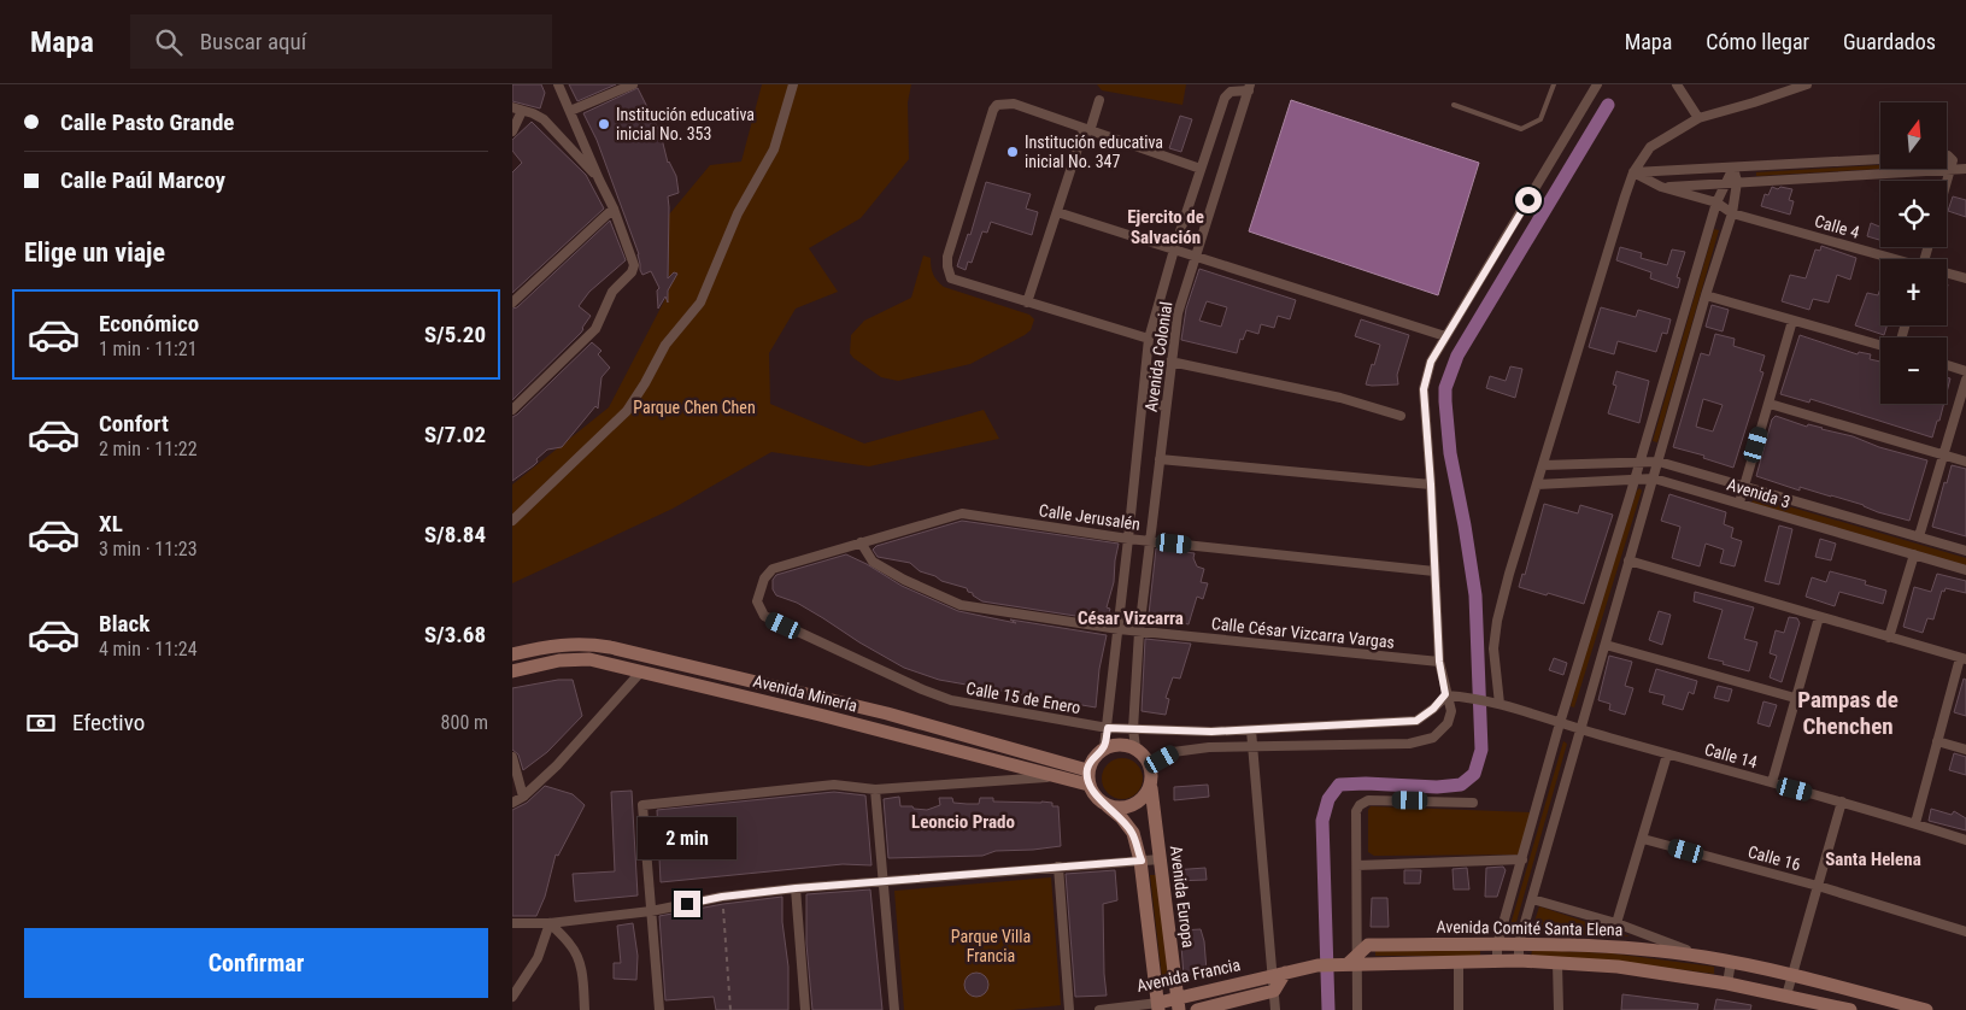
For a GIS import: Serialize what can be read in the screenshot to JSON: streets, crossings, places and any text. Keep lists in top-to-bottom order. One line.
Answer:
{"streets":{"main road":["Avenida Minería","Avenida Europa","Avenida Comité Santa Elena","Avenida Francia"],"street":["Calle 4","Avenida Colonial","Avenida 3","Calle Jerusalén","Calle César Vizcarra Vargas","Calle 15 de Enero","Calle 14","Calle 16"]},"crossings":[["Avenida Colonial","Calle Jerusalén"],["Avenida Colonial","Calle César Vizcarra Vargas"],["Avenida Colonial","Avenida Minería"],["Avenida Colonial","Calle 15 de Enero"],["Avenida Colonial","Avenida Europa"],["Calle Jerusalén","Calle César Vizcarra Vargas"],["Calle Jerusalén","Calle 15 de Enero"],["Avenida Minería","Avenida Europa"],["Calle 15 de Enero","Calle 14"],["Avenida Europa","Avenida Francia"],["Avenida Comité Santa Elena","Avenida Francia"]],"districts":["Ejercito de Salvación","César Vizcarra","Pampas de Chenchen","Leoncio Prado","Santa Helena"],"parks":["Parque Chen Chen","Parque Villa Francia"],"places":["Institución educativa inicial No. 353","Institución educativa inicial No. 347"],"north":"top","page":{"header":"Mapa","search":"Buscar aquí","nav":["Mapa","Cómo llegar","Guardados"],"banner":["Calle Pasto Grande","Calle Paúl Marcoy"],"map_buttons":["+","−"],"heading":"Elige un viaje","list":[{"name":"Económico","note":"1 min · 11:21","value":"S/5.20"},{"name":"Confort","note":"2 min · 11:22","value":"S/7.02"},{"name":"XL","note":"3 min · 11:23","value":"S/8.84"},{"name":"Black","note":"4 min · 11:24","value":"S/3.68"}],"pay":["Efectivo","800 m"],"bubble":"2 min","buttons":"Confirmar"}}
